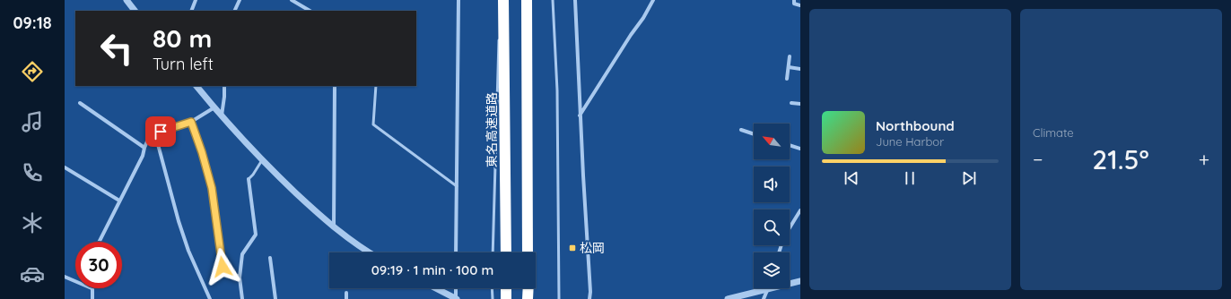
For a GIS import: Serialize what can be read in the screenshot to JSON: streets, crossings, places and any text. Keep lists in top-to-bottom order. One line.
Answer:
{"streets":{"highway":["東名高速道路"]},"places":{"transit":["松岡"]},"north":"top left","page":{"tabs":"09:18","tile":"Climate","turn":["80 m","Turn left"],"song":["Northbound","June Harbor"],"heat":["−","21.5°","+"],"limit":"30","trip":"09:19 · 1 min · 100 m"}}
